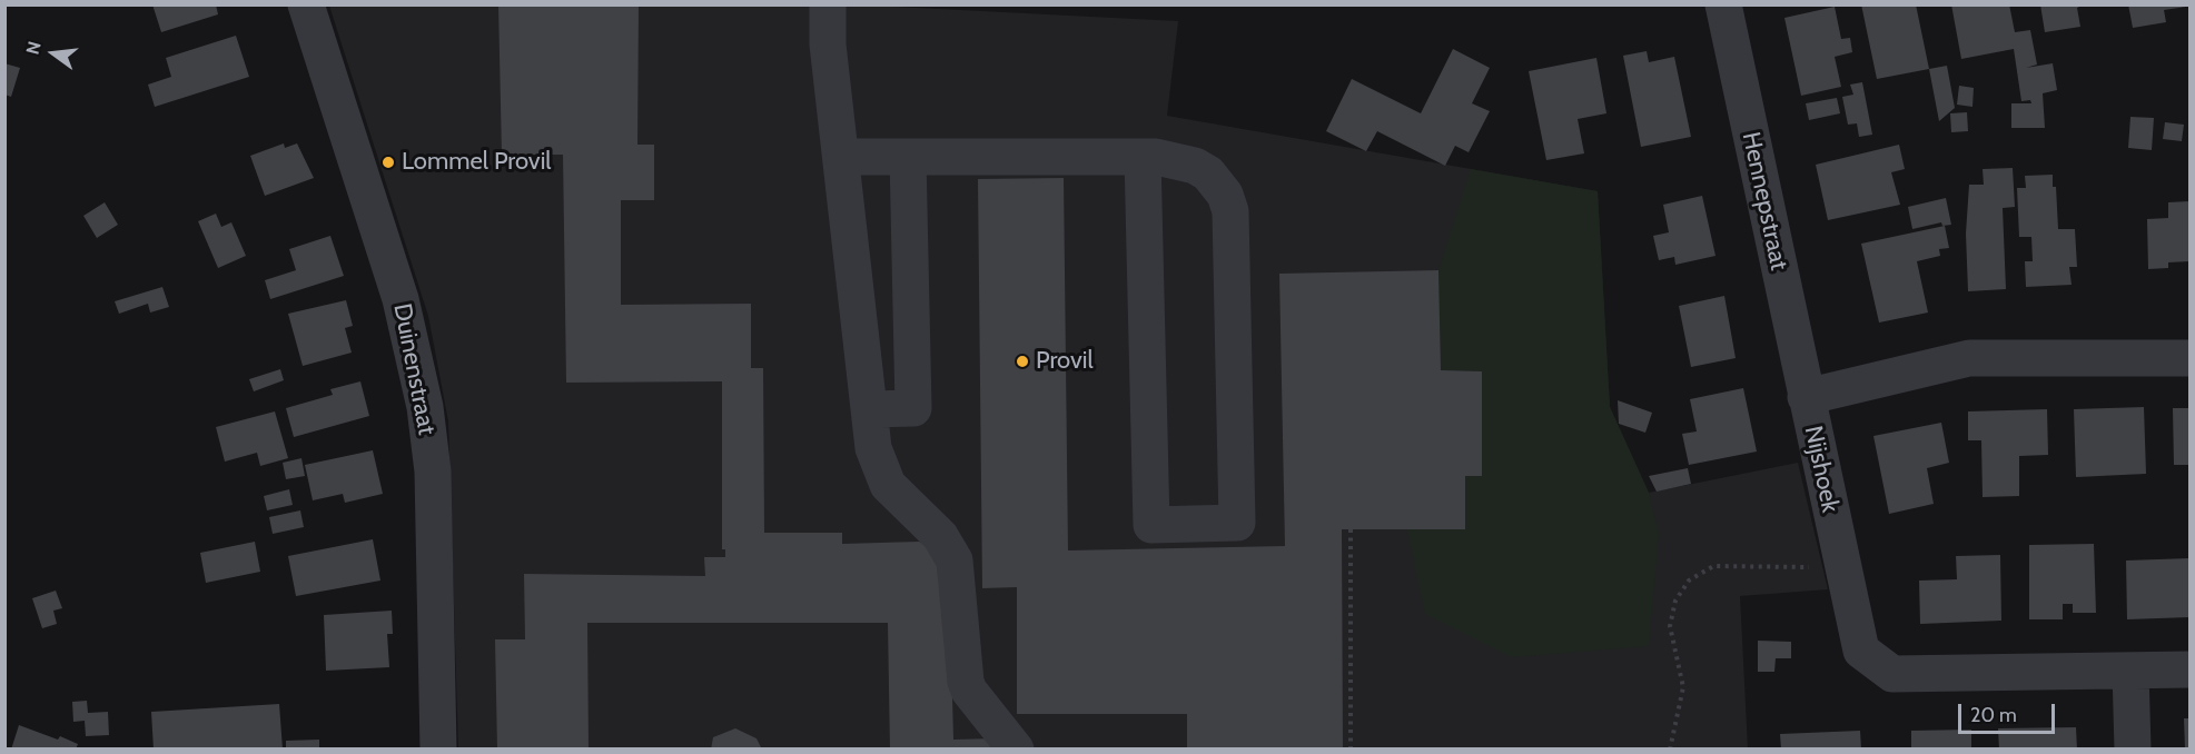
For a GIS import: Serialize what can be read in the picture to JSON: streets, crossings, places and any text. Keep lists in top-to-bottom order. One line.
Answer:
{"streets":{"street":["Hennepstraat","Duinenstraat","Nijshoek"]},"crossings":[["Hennepstraat","Nijshoek"]],"places":["Lommel Provil","Provil"],"scale_bar":"20 m","north":"left"}
